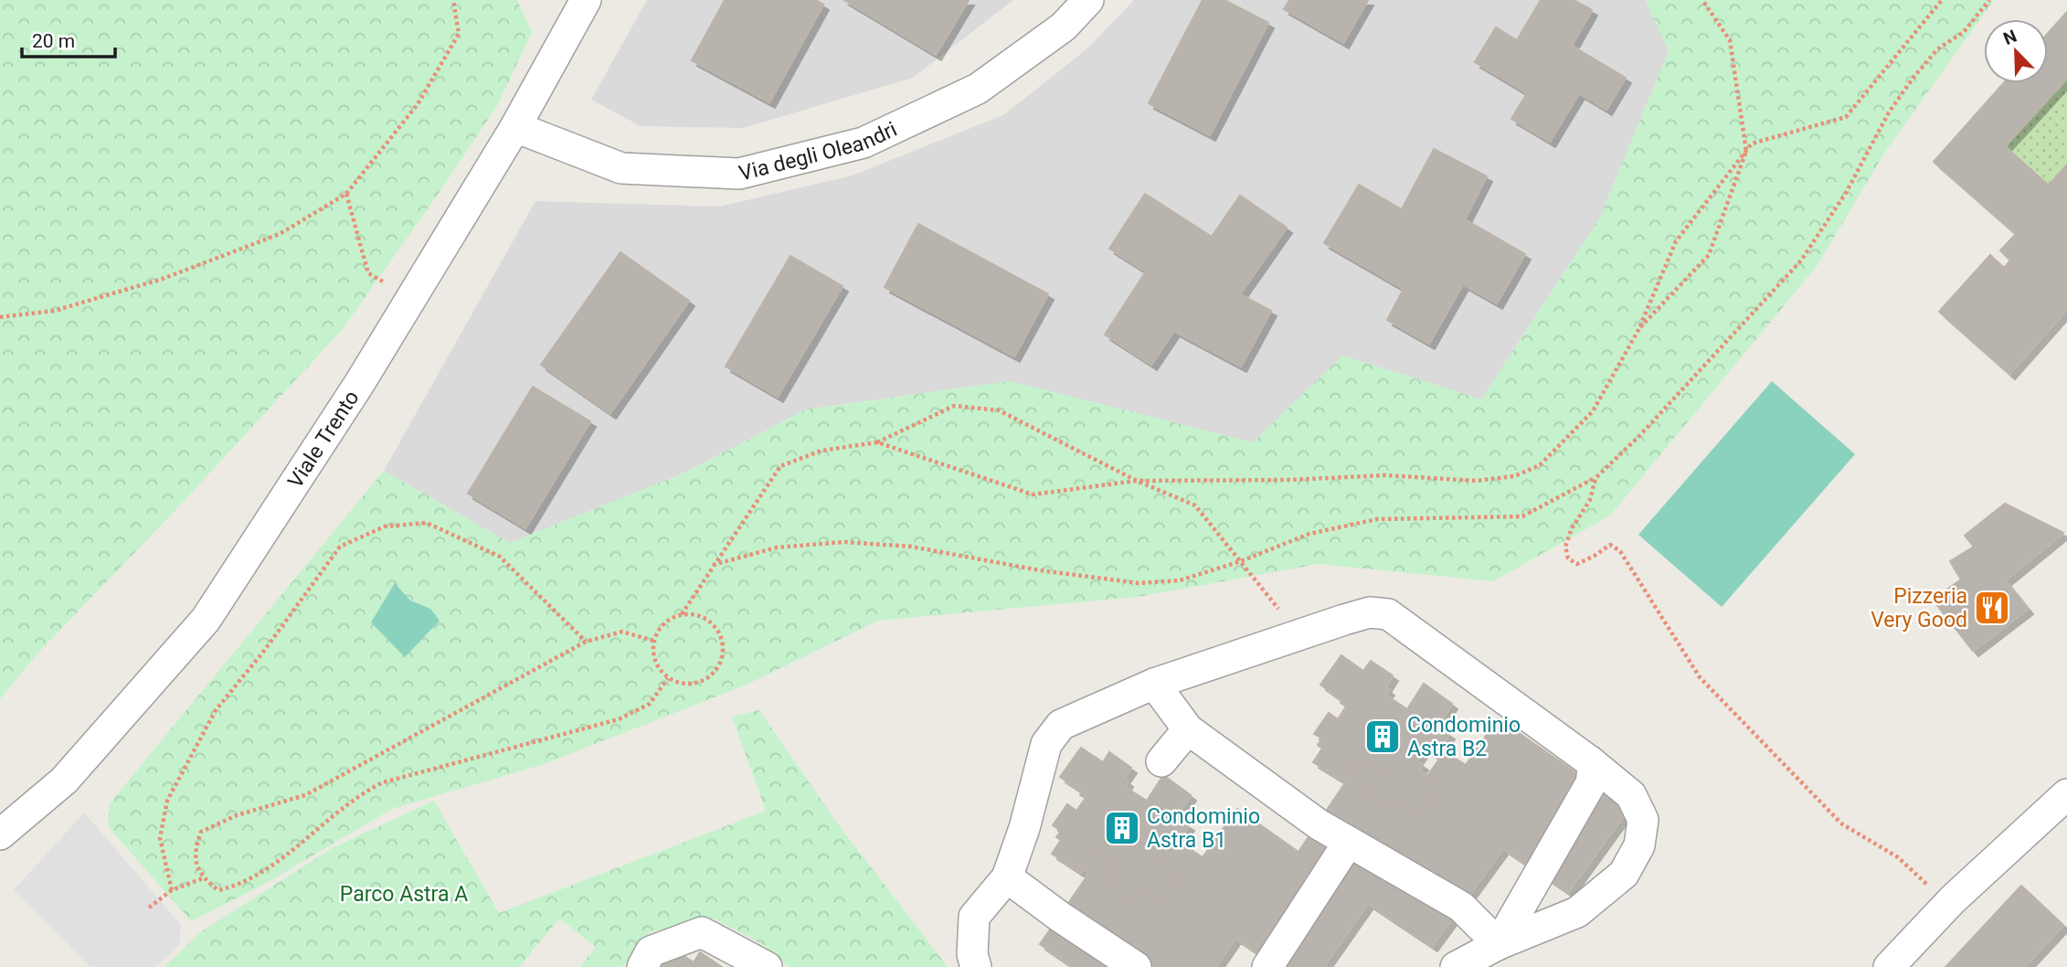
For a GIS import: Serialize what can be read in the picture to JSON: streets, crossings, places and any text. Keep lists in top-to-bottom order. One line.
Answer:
{"streets":{"street":["Via degli Oleandri","Viale Trento"]},"crossings":[["Via degli Oleandri","Viale Trento"]],"parks":["Parco Astra A"],"places":{"restaurant":["Pizzeria Very Good"],"building":["Condominio Astra B2","Condominio Astra B1"]},"scale_bar":"20 m","north":"top left"}
